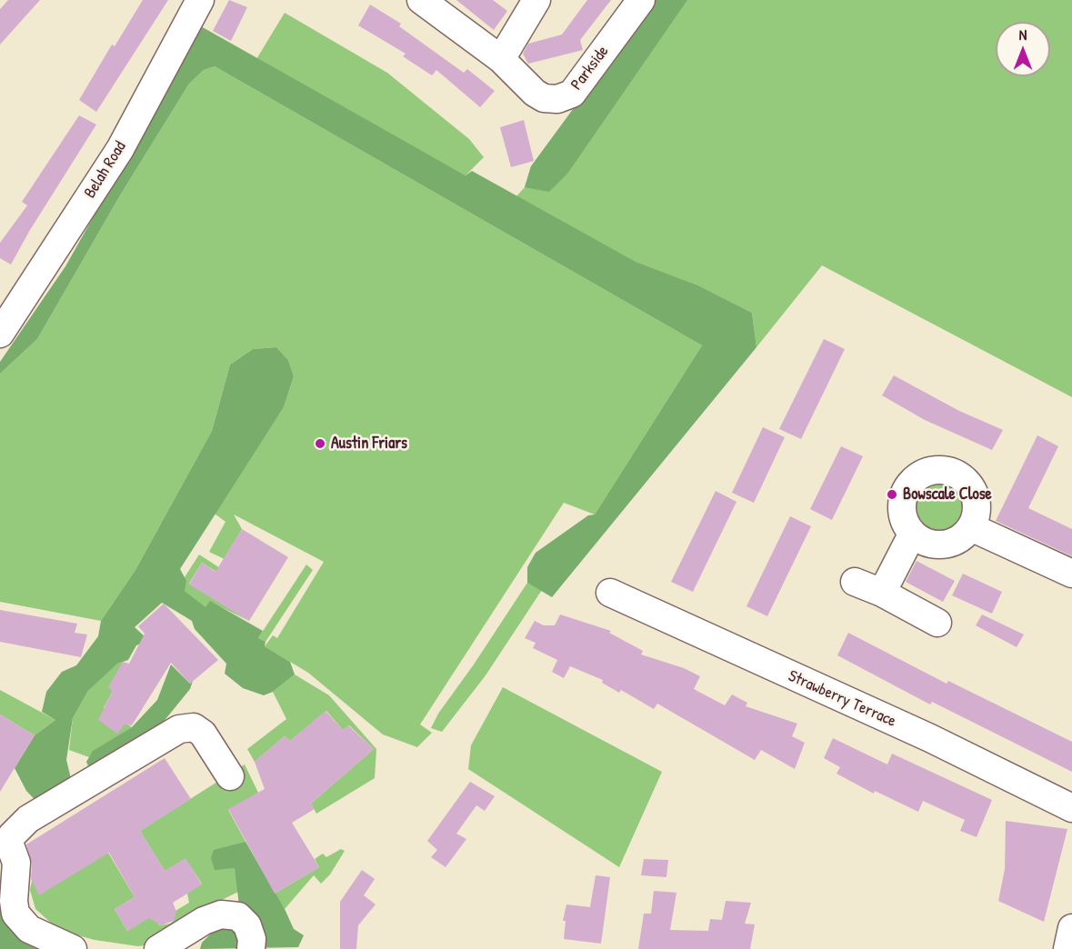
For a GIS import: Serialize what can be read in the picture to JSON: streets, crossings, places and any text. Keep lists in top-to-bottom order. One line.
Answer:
{"streets":{"street":["Parkside","Belah Road","Strawberry Terrace"]},"places":["Austin Friars","Bowscale Close"],"north":"top"}
